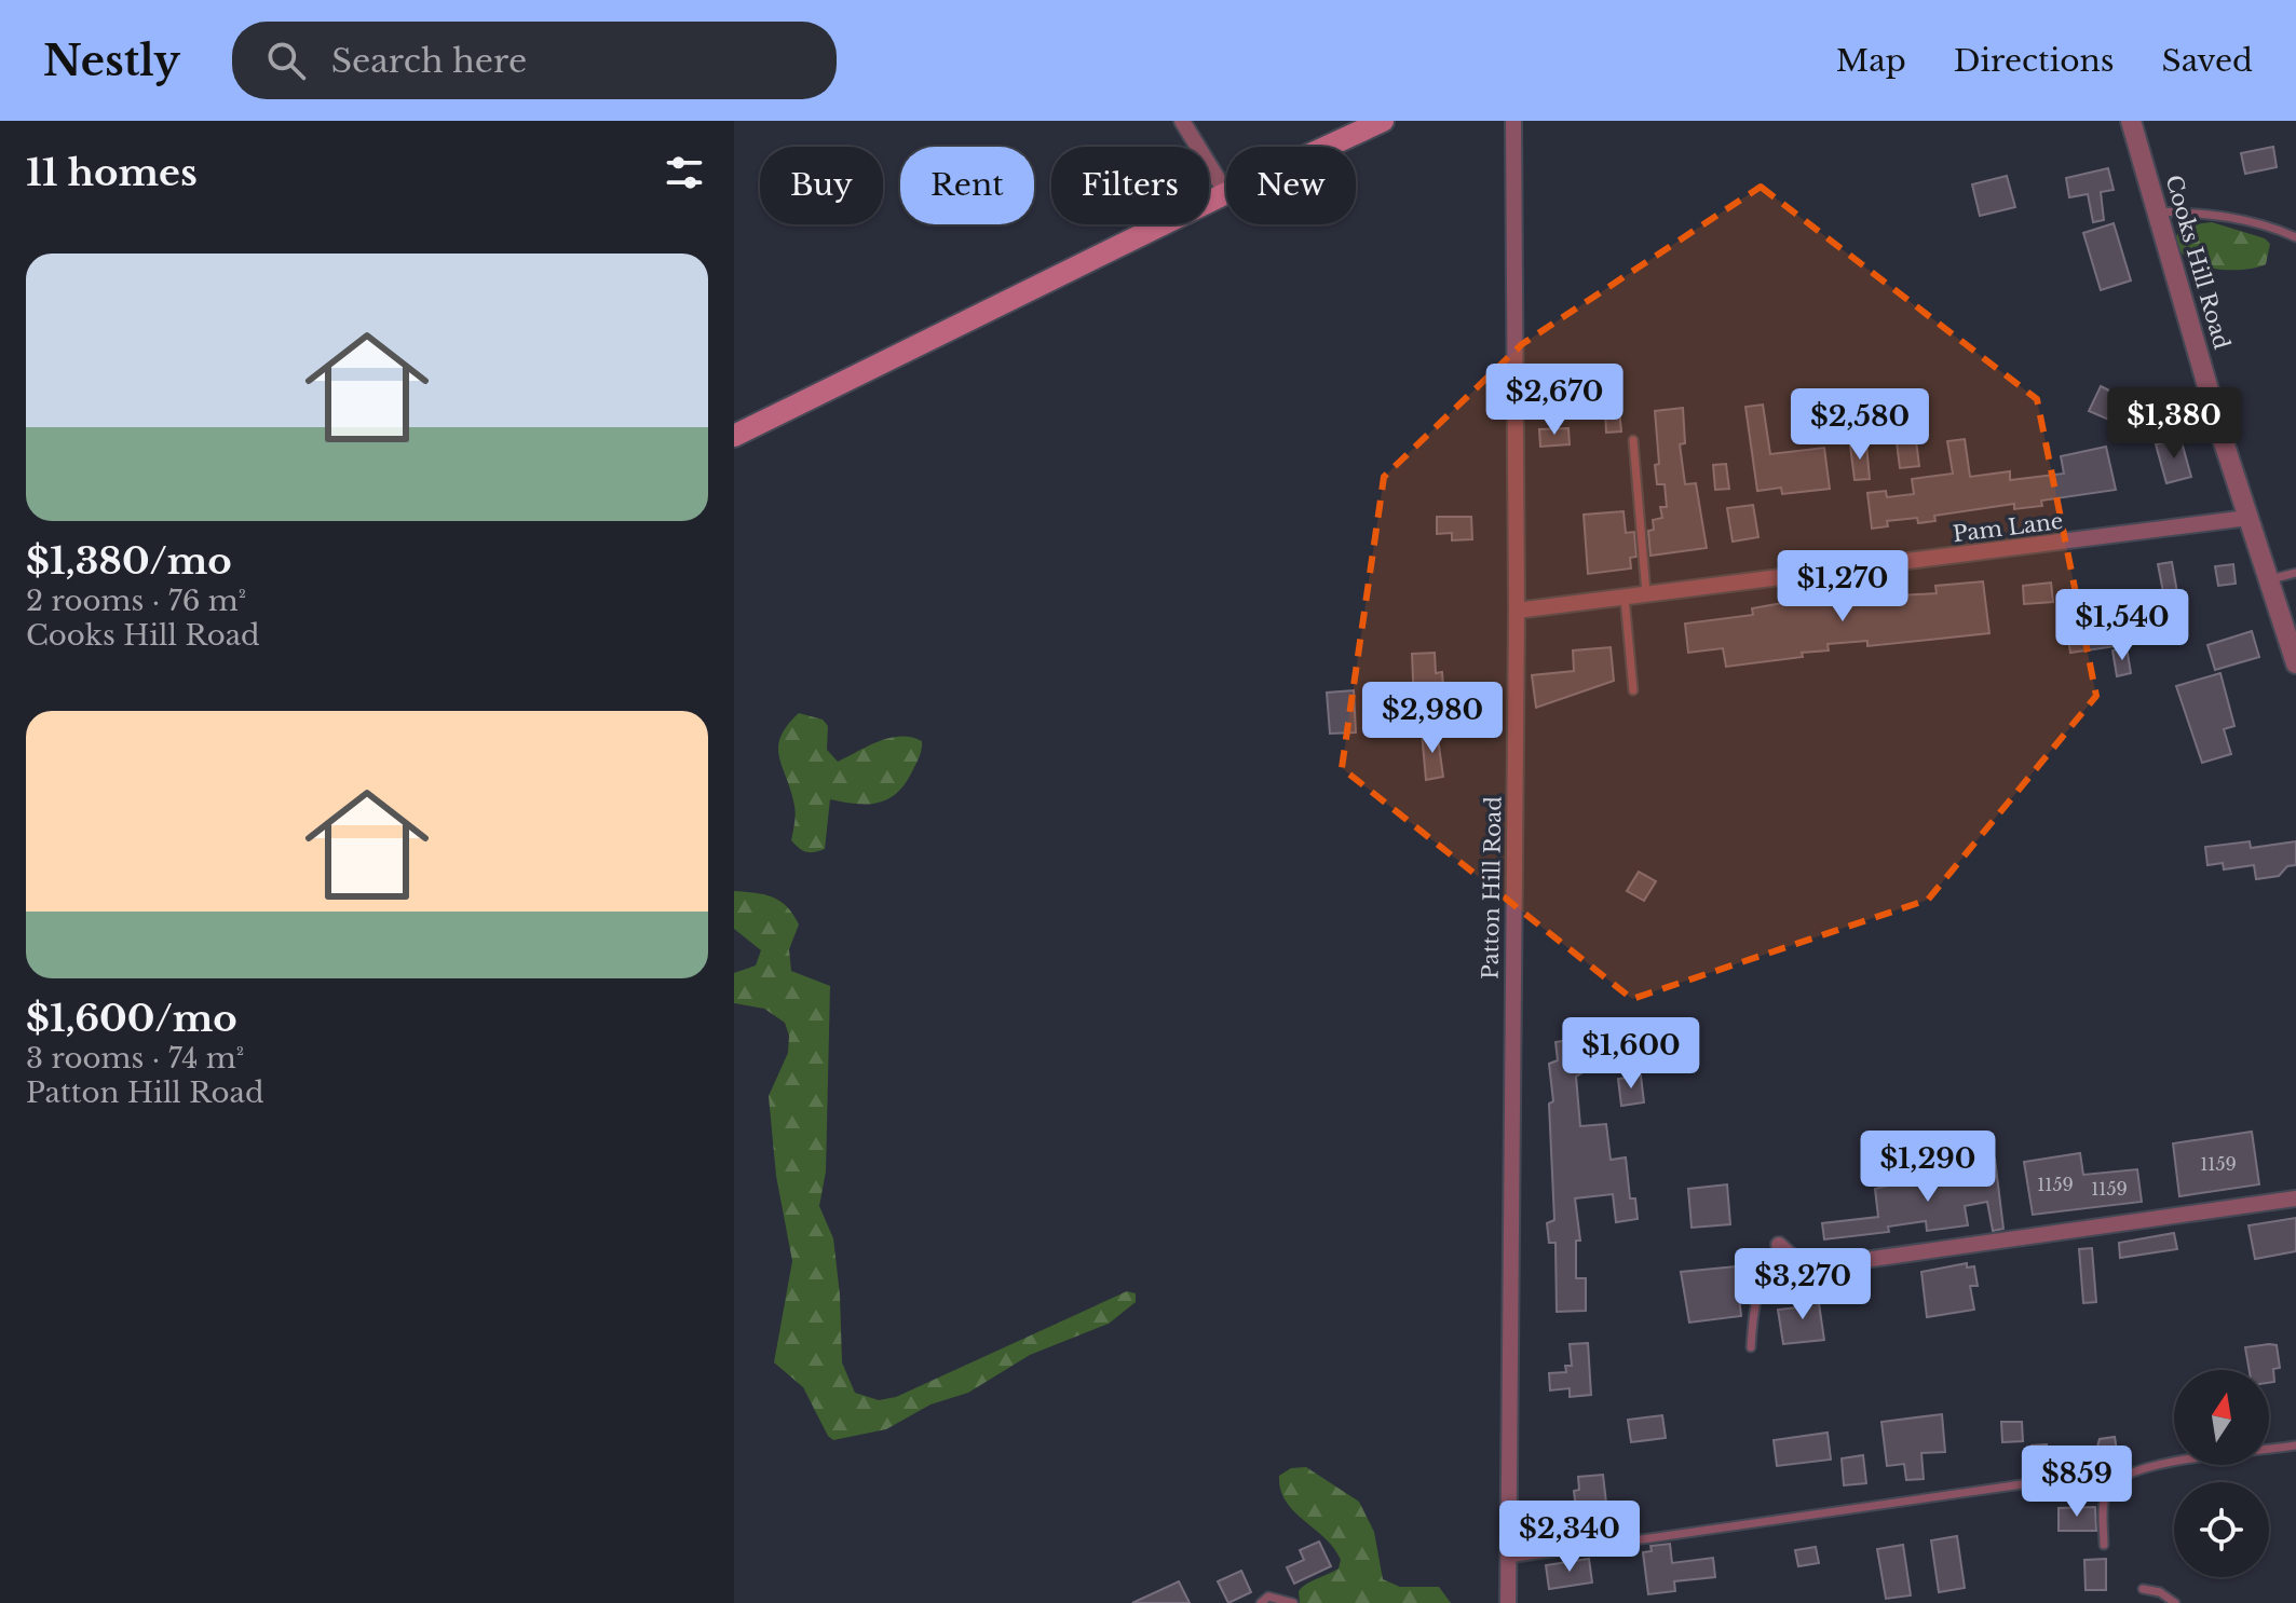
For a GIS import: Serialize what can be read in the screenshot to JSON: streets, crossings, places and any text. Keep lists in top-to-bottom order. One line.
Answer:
{"streets":{"street":["Cooks Hill Road","Pam Lane","Patton Hill Road"]},"crossings":[["Cooks Hill Road","Pam Lane"],["Pam Lane","Patton Hill Road"]],"house_numbers":["1159","1159","1159"],"north":"top","page":{"header":"Nestly","search":"Search here","nav":["Map","Directions","Saved"],"heading":"11 homes","chip":["Buy","Rent","Filters","New"],"list":[{"name":"$1,380/mo","note":"2 rooms · 76 m² · Cooks Hill Road"},{"name":"$1,600/mo","note":"3 rooms · 74 m² · Patton Hill Road"}],"price":["$2,670","$1,380","$2,580","$1,270","$1,540","$2,980","$1,600","$1,290","$3,270","$859","$2,340"]}}
